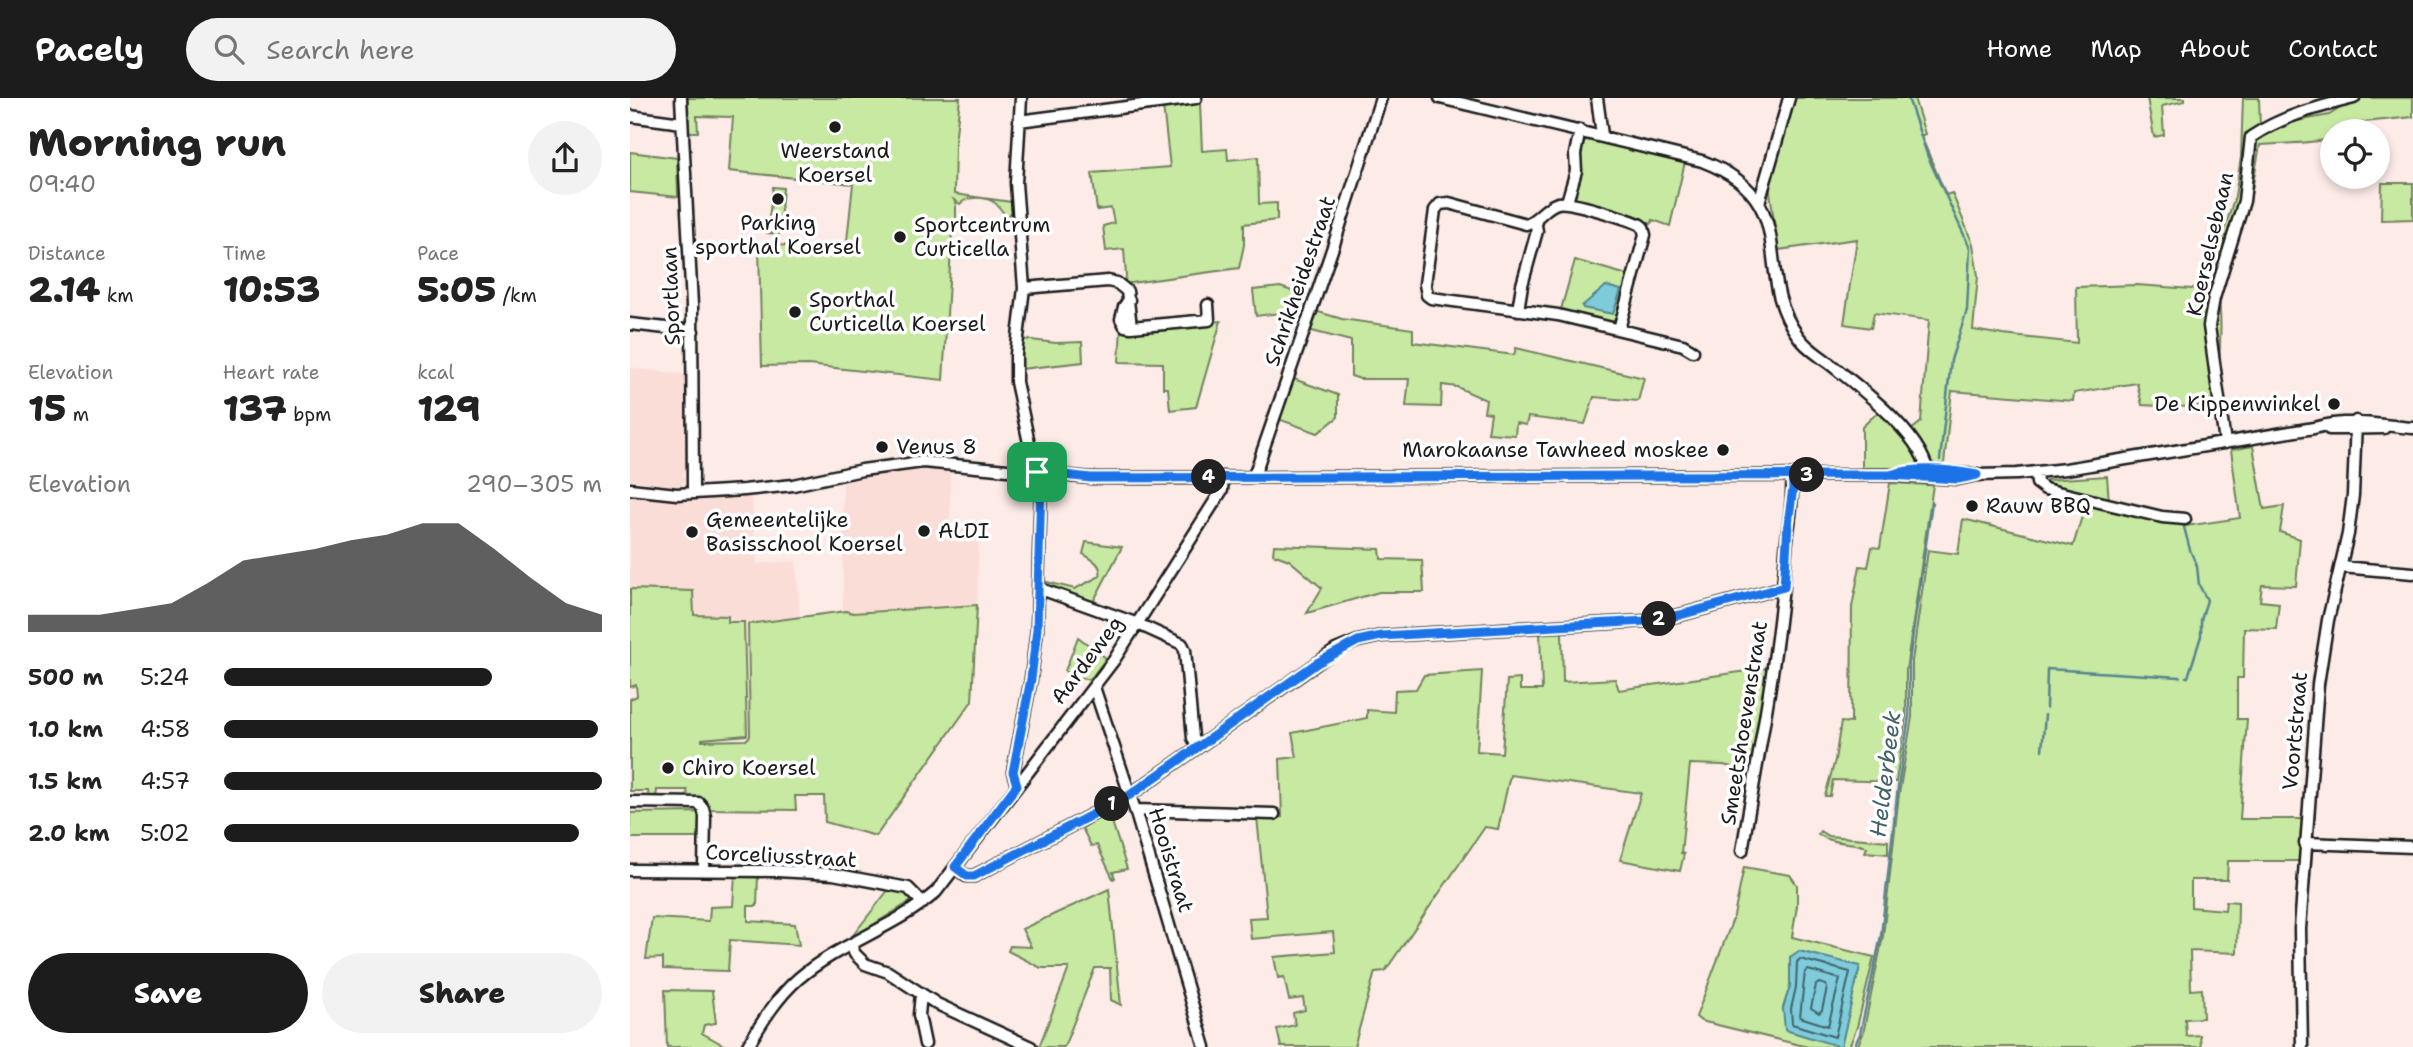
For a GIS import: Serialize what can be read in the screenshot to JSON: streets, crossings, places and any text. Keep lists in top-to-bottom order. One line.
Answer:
{"streets":{"street":["Koerselsebaan","Schrikheidestraat","Sportlaan","Aardeweg","Smeetshoevenstraat","Voortstraat","Corceliusstraat","Hooistraat"]},"crossings":[["Aardeweg","Corceliusstraat"],["Aardeweg","Hooistraat"]],"water":["Helderbeek"],"places":["Weerstand Koersel","Parking sporthal Koersel","Sportcentrum Curticella","Sporthal Curticella Koersel","De Kippenwinkel","Venus 8","Marokaanse Tawheed moskee","Rauw BBQ","ALDI","Gemeentelijke Basisschool Koersel","Chiro Koersel"],"page":{"header":"Pacely","search":"Search here","nav":["Home","Map","About","Contact"],"heading":["Morning run","09:40"],"stats":[["Distance","2.14 km"],["Time","10:53"],["Pace","5:05 /km"],["Elevation","15 m"],["Heart rate","137 bpm"],["kcal","129"]],"chart":["Elevation","290–305 m"],"pins":["3","4","2","1"],"list":[{"name":"500 m","note":"5:24"},{"name":"1.0 km","note":"4:58"},{"name":"1.5 km","note":"4:57"},{"name":"2.0 km","note":"5:02"}],"buttons":["Save","Share"]}}
